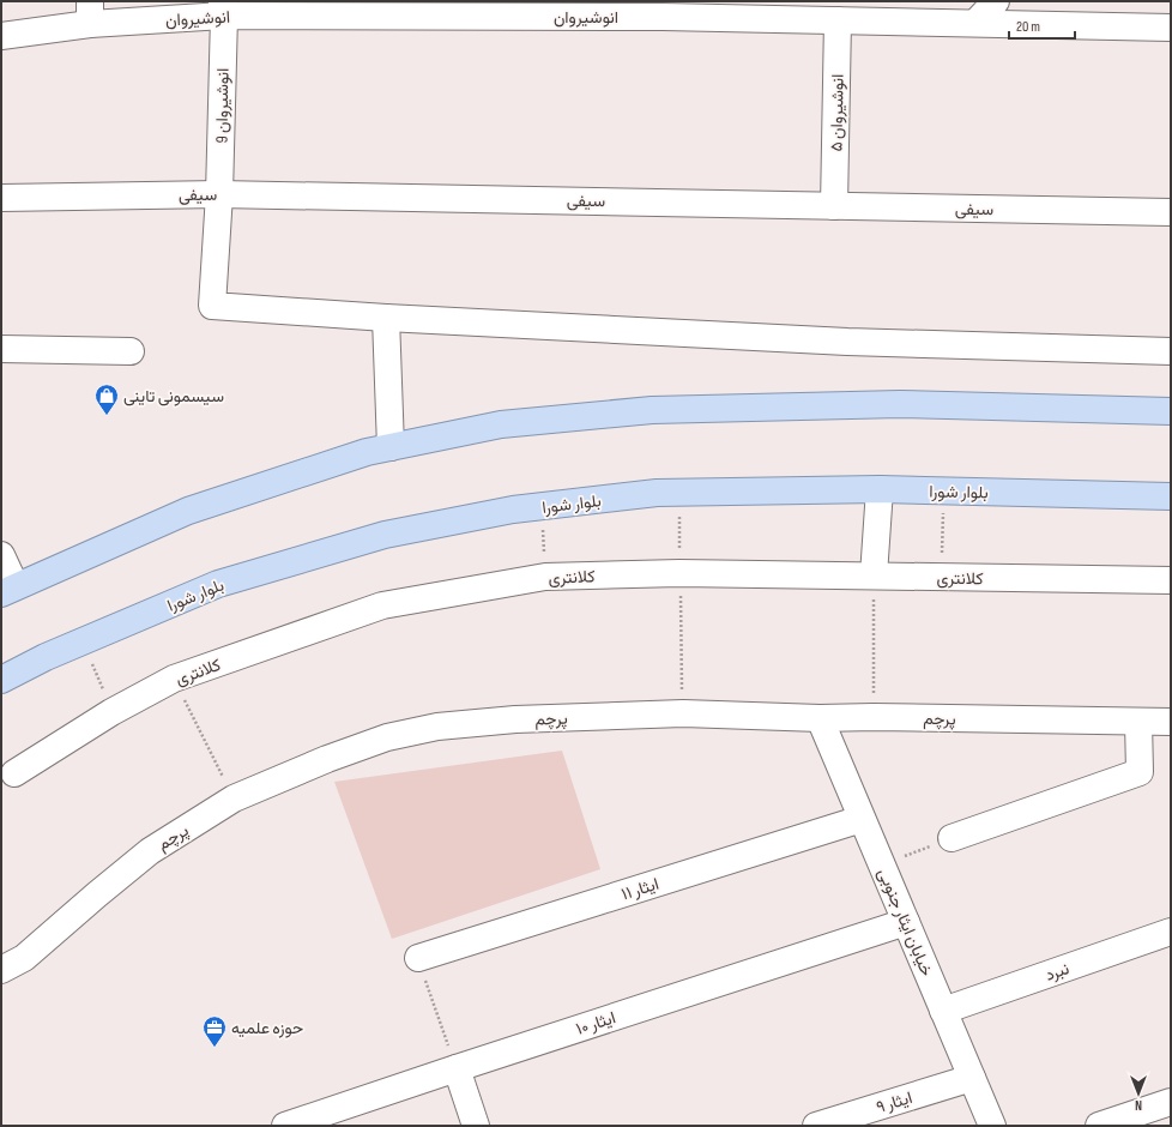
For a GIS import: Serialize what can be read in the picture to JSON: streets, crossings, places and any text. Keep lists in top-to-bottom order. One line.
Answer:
{"streets":{"main road":["بلوار شورا"],"street":["انوشیروان","انوشیروان 9","انوشیروان ۵","سیفی","کلانتری","پرچم","ایثار ۱۱","خیابان ایثار جنوبی","نبرد","ایثار ۱۰","ایثار ۹"]},"crossings":[["انوشیروان","انوشیروان 9"],["انوشیروان","انوشیروان ۵"],["انوشیروان 9","سیفی"],["انوشیروان ۵","سیفی"],["پرچم","خیابان ایثار جنوبی"],["ایثار ۱۱","خیابان ایثار جنوبی"],["خیابان ایثار جنوبی","نبرد"],["خیابان ایثار جنوبی","ایثار ۱۰"],["خیابان ایثار جنوبی","ایثار ۹"]],"places":{"shop":["سیسمونی تاینی"],"office":["حوزه علمیه"]},"scale_bar":"20 m","north":"bottom"}
